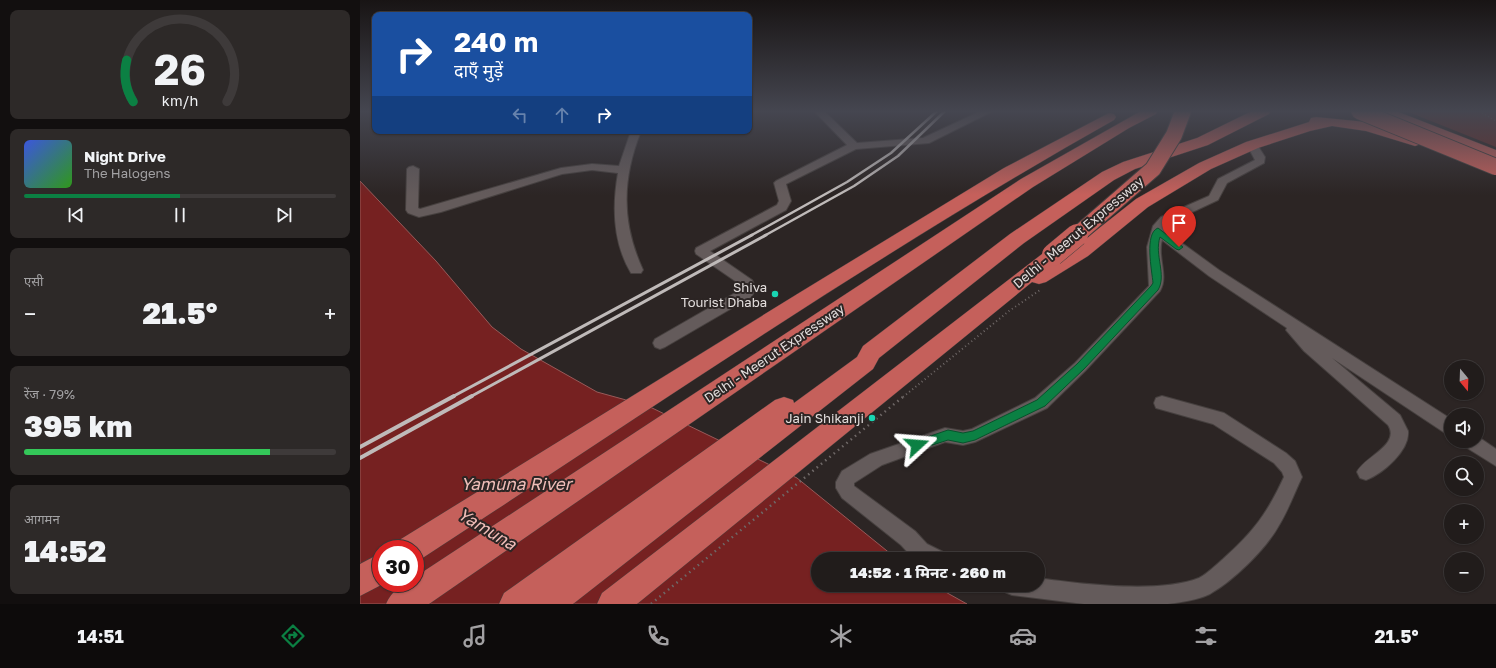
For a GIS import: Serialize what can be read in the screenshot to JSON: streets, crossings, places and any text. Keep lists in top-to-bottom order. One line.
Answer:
{"streets":{"highway":["Delhi - Meerut Expressway"]},"water":["Yamuna River","Yamuna"],"places":["Shiva Tourist Dhaba","Jain Shikanji"],"north":"bottom","page":{"turn":["240 m","दाएँ मुड़ें"],"song":["Night Drive","The Halogens"],"tile":["एसी",["रेंज · 79%","395 km"],["आगमन","14:52"]],"heat":["−","21.5°","+"],"map_buttons":["+","−"],"limit":"30","trip":"14:52 · 1 मिनट · 260 m","tabs":["14:51","21.5°"],"gauge":["26","km/h"]}}
